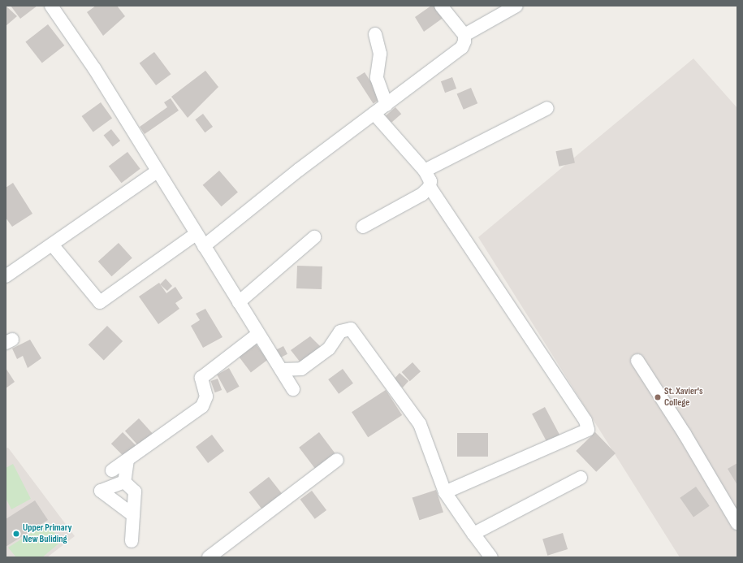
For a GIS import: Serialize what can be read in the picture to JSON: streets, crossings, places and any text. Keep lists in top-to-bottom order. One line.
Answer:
{"places":["St. Xavier's College","Upper Primary New Buliding"]}
